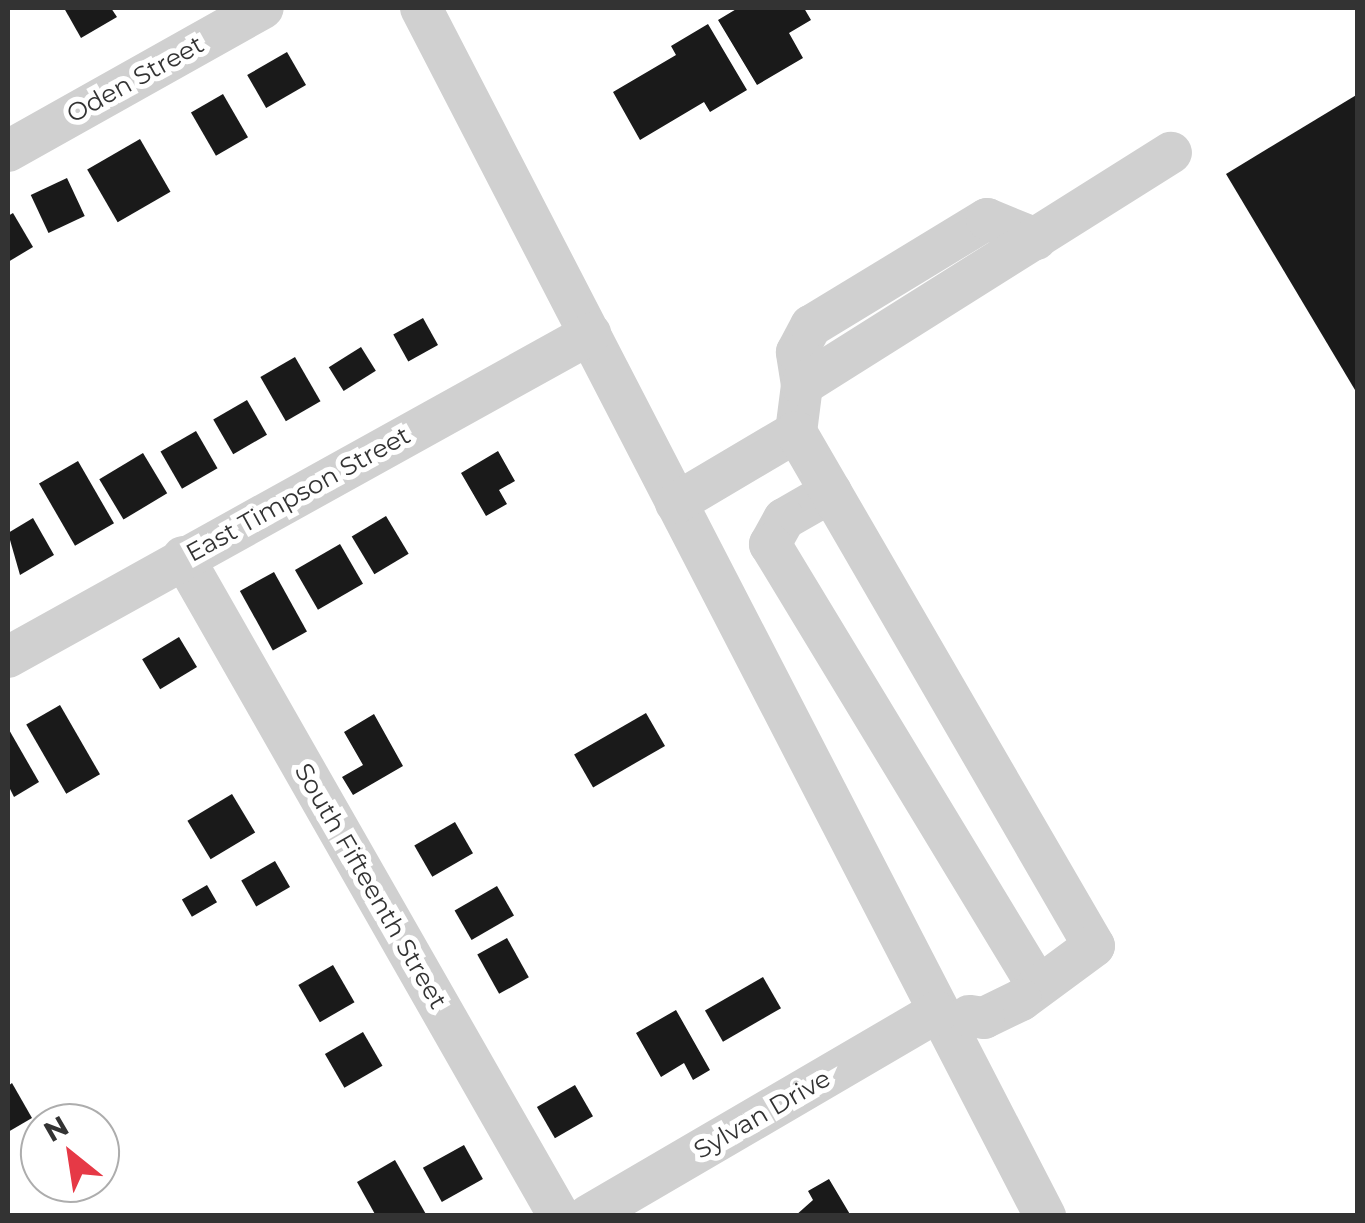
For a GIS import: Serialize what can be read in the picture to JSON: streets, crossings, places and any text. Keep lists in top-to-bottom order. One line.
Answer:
{"streets":{"street":["Oden Street","East Timpson Street","South Fifteenth Street","Sylvan Drive"]},"crossings":[["East Timpson Street","South Fifteenth Street"]],"north":"top left"}
